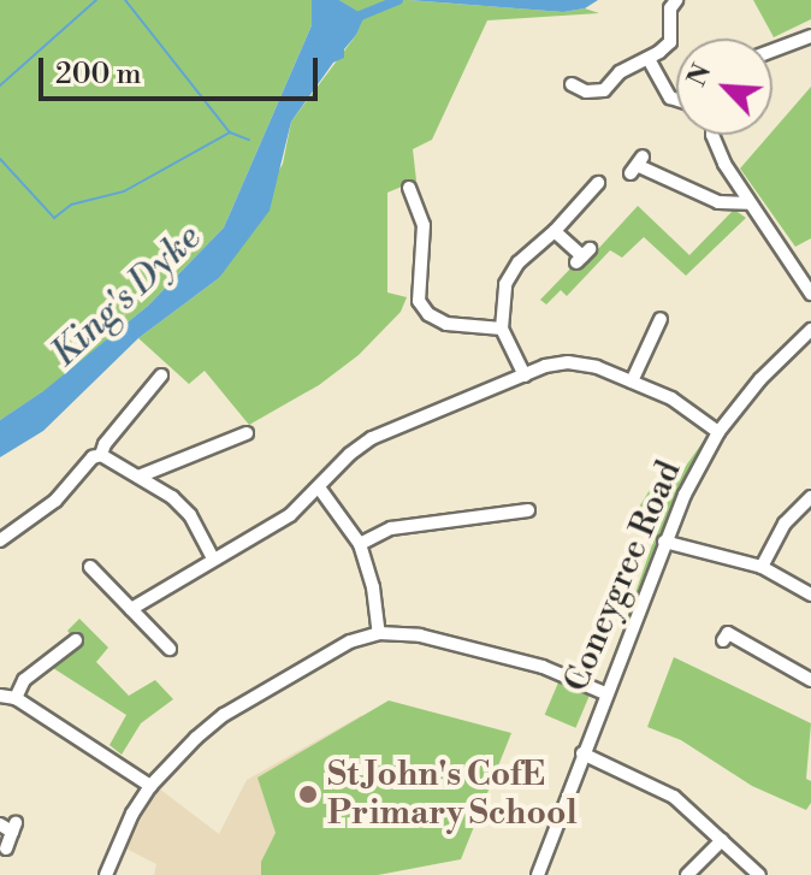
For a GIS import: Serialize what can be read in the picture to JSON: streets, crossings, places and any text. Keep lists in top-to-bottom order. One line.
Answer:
{"streets":{"street":["Coneygree Road"]},"water":["King's Dyke"],"places":["St John's CofE Primary School"],"scale_bar":"200 m","north":"top left"}
